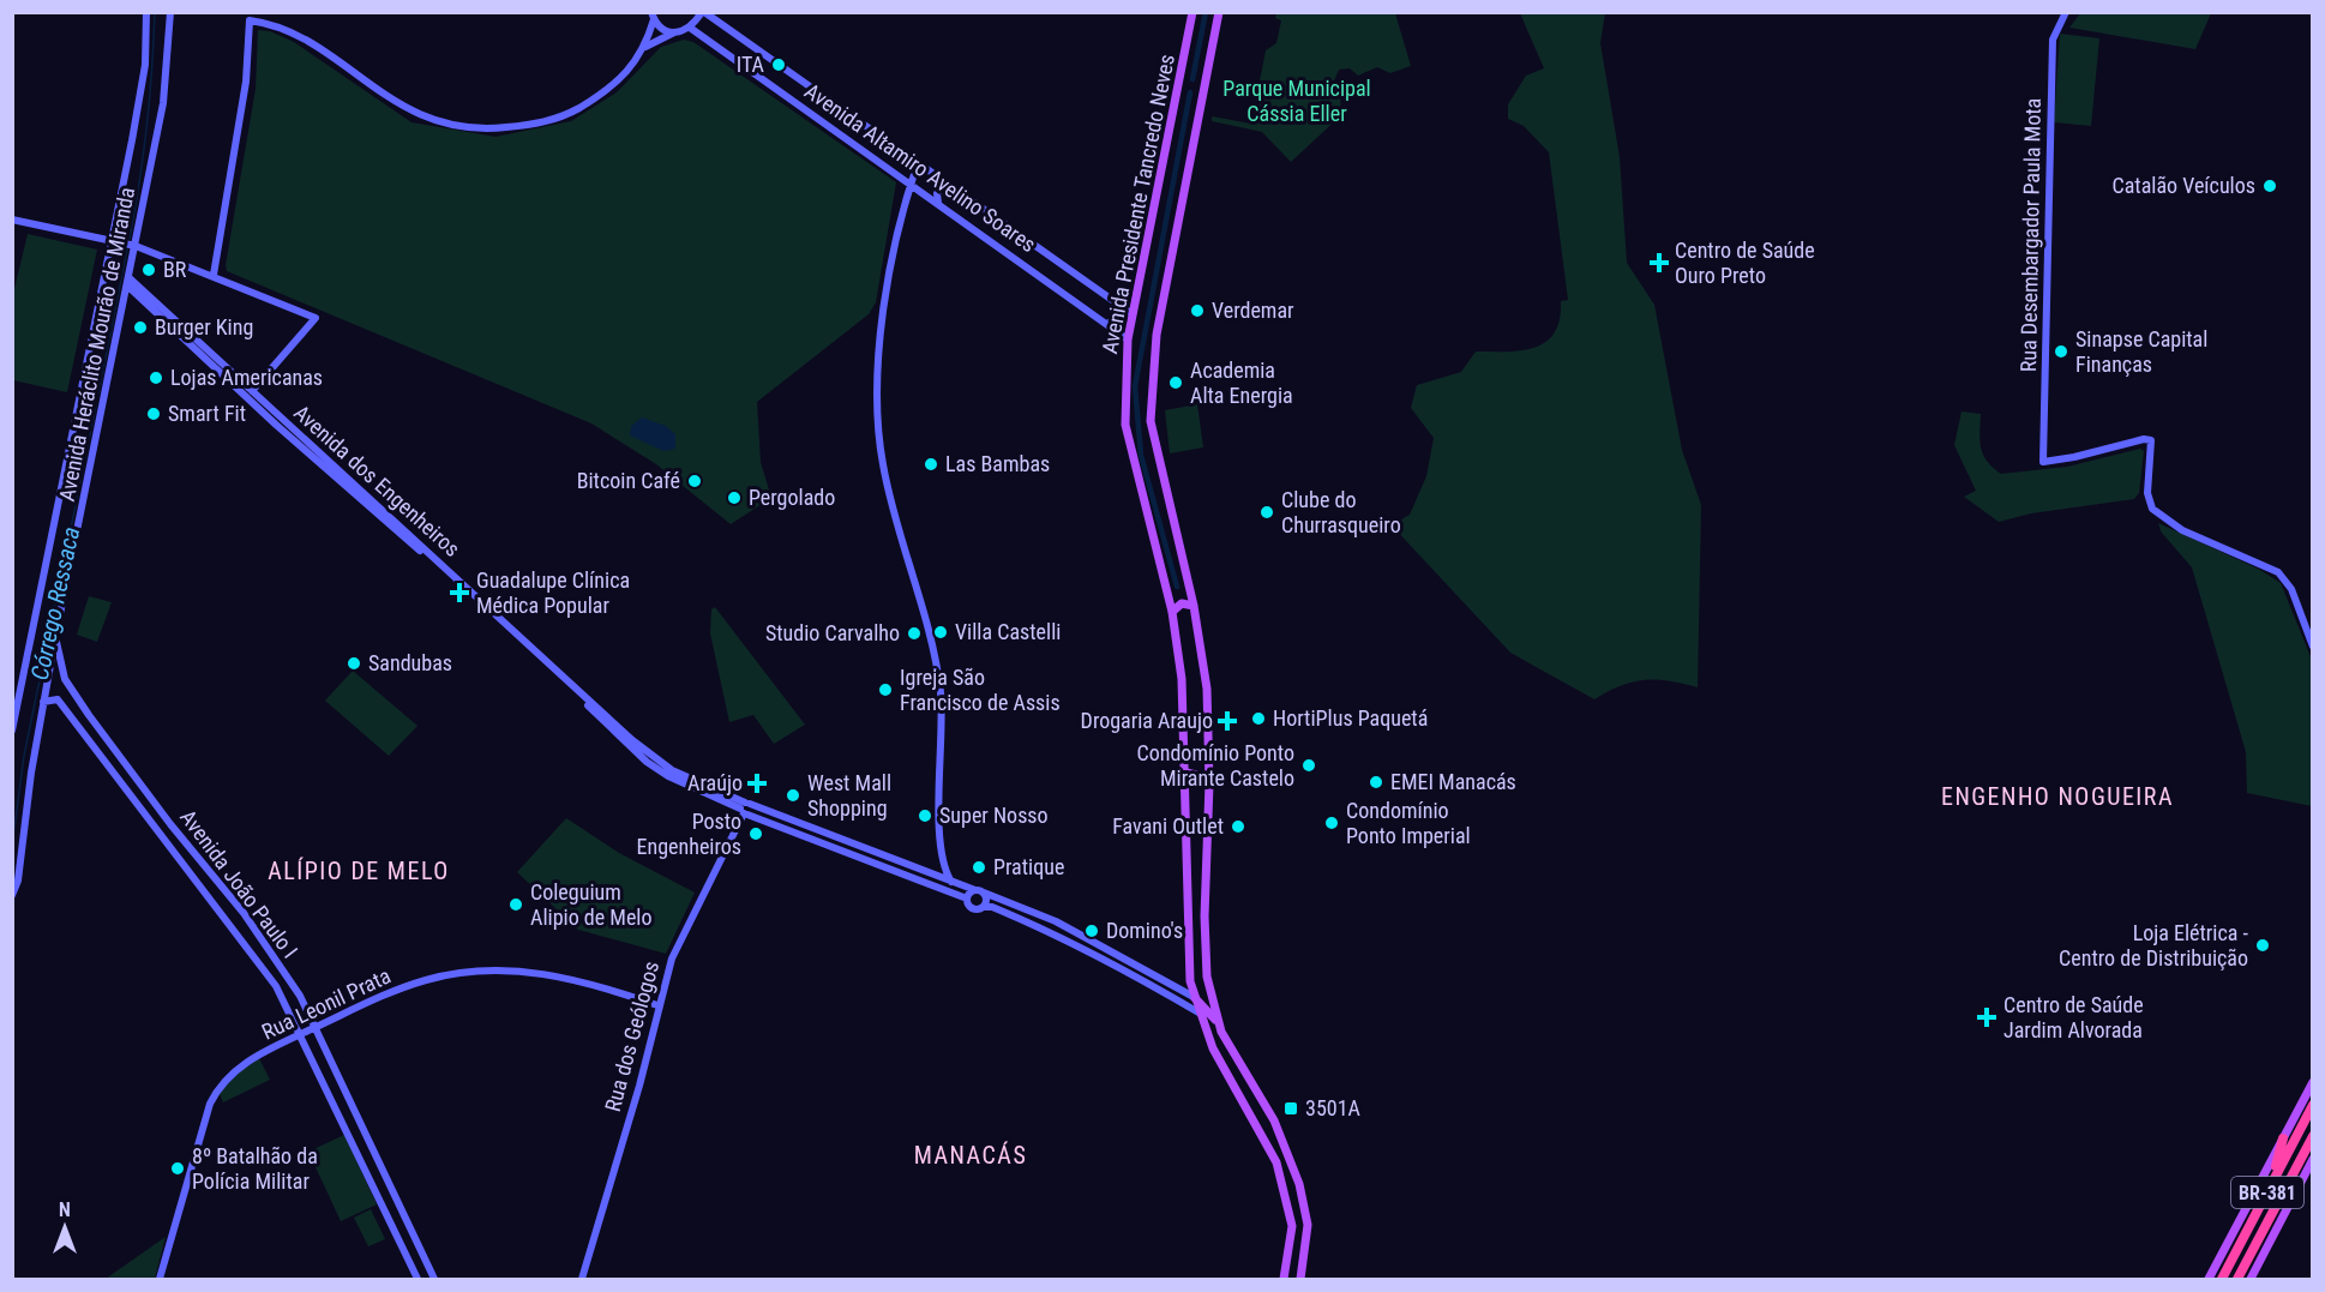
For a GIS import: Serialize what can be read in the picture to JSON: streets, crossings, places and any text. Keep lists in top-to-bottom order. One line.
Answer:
{"streets":{"highway":["BR-381"],"main road":["Avenida Presidente Tancredo Neves"],"street":["Avenida Altamiro Avelino Soares","Rua Desembargador Paula Mota","Avenida Heráclito Mourão de Miranda","Avenida dos Engenheiros","Avenida João Paulo I","Rua Leonil Prata","Rua dos Geólogos"]},"crossings":[["Avenida Altamiro Avelino Soares","Avenida Presidente Tancredo Neves"],["Avenida Heráclito Mourão de Miranda","Avenida dos Engenheiros"],["Avenida Heráclito Mourão de Miranda","Avenida João Paulo I"],["Avenida dos Engenheiros","Rua dos Geólogos"],["Avenida João Paulo I","Rua Leonil Prata"],["Rua Leonil Prata","Rua dos Geólogos"]],"districts":["ENGENHO NOGUEIRA","ALÍPIO DE MELO","MANACÁS"],"water":["Córrego Ressaca"],"parks":["Parque Municipal Cássia Eller"],"places":{"other":["ITA","Catalão Veículos","BR","Verdemar","Burger King","Sinapse Capital Finanças","Lojas Americanas","Academia Alta Energia","Smart Fit","Las Bambas","Bitcoin Café","Pergolado","Clube do Churrasqueiro","Villa Castelli","Studio Carvalho","Sandubas","Igreja São Francisco de Assis","HortiPlus Paquetá","Condomínio Ponto Mirante Castelo","EMEI Manacás","West Mall Shopping","Super Nosso","Condomínio Ponto Imperial","Favani Outlet","Posto Engenheiros","Pratique","Coleguium Alipio de Melo","Domino's","Loja Elétrica - Centro de Distribuição","8º Batalhão da Polícia Militar"],"health":["Centro de Saúde Ouro Preto","Guadalupe Clínica Médica Popular","Drogaria Araujo","Araújo","Centro de Saúde Jardim Alvorada"],"transit":["3501A"]},"north":"top"}
